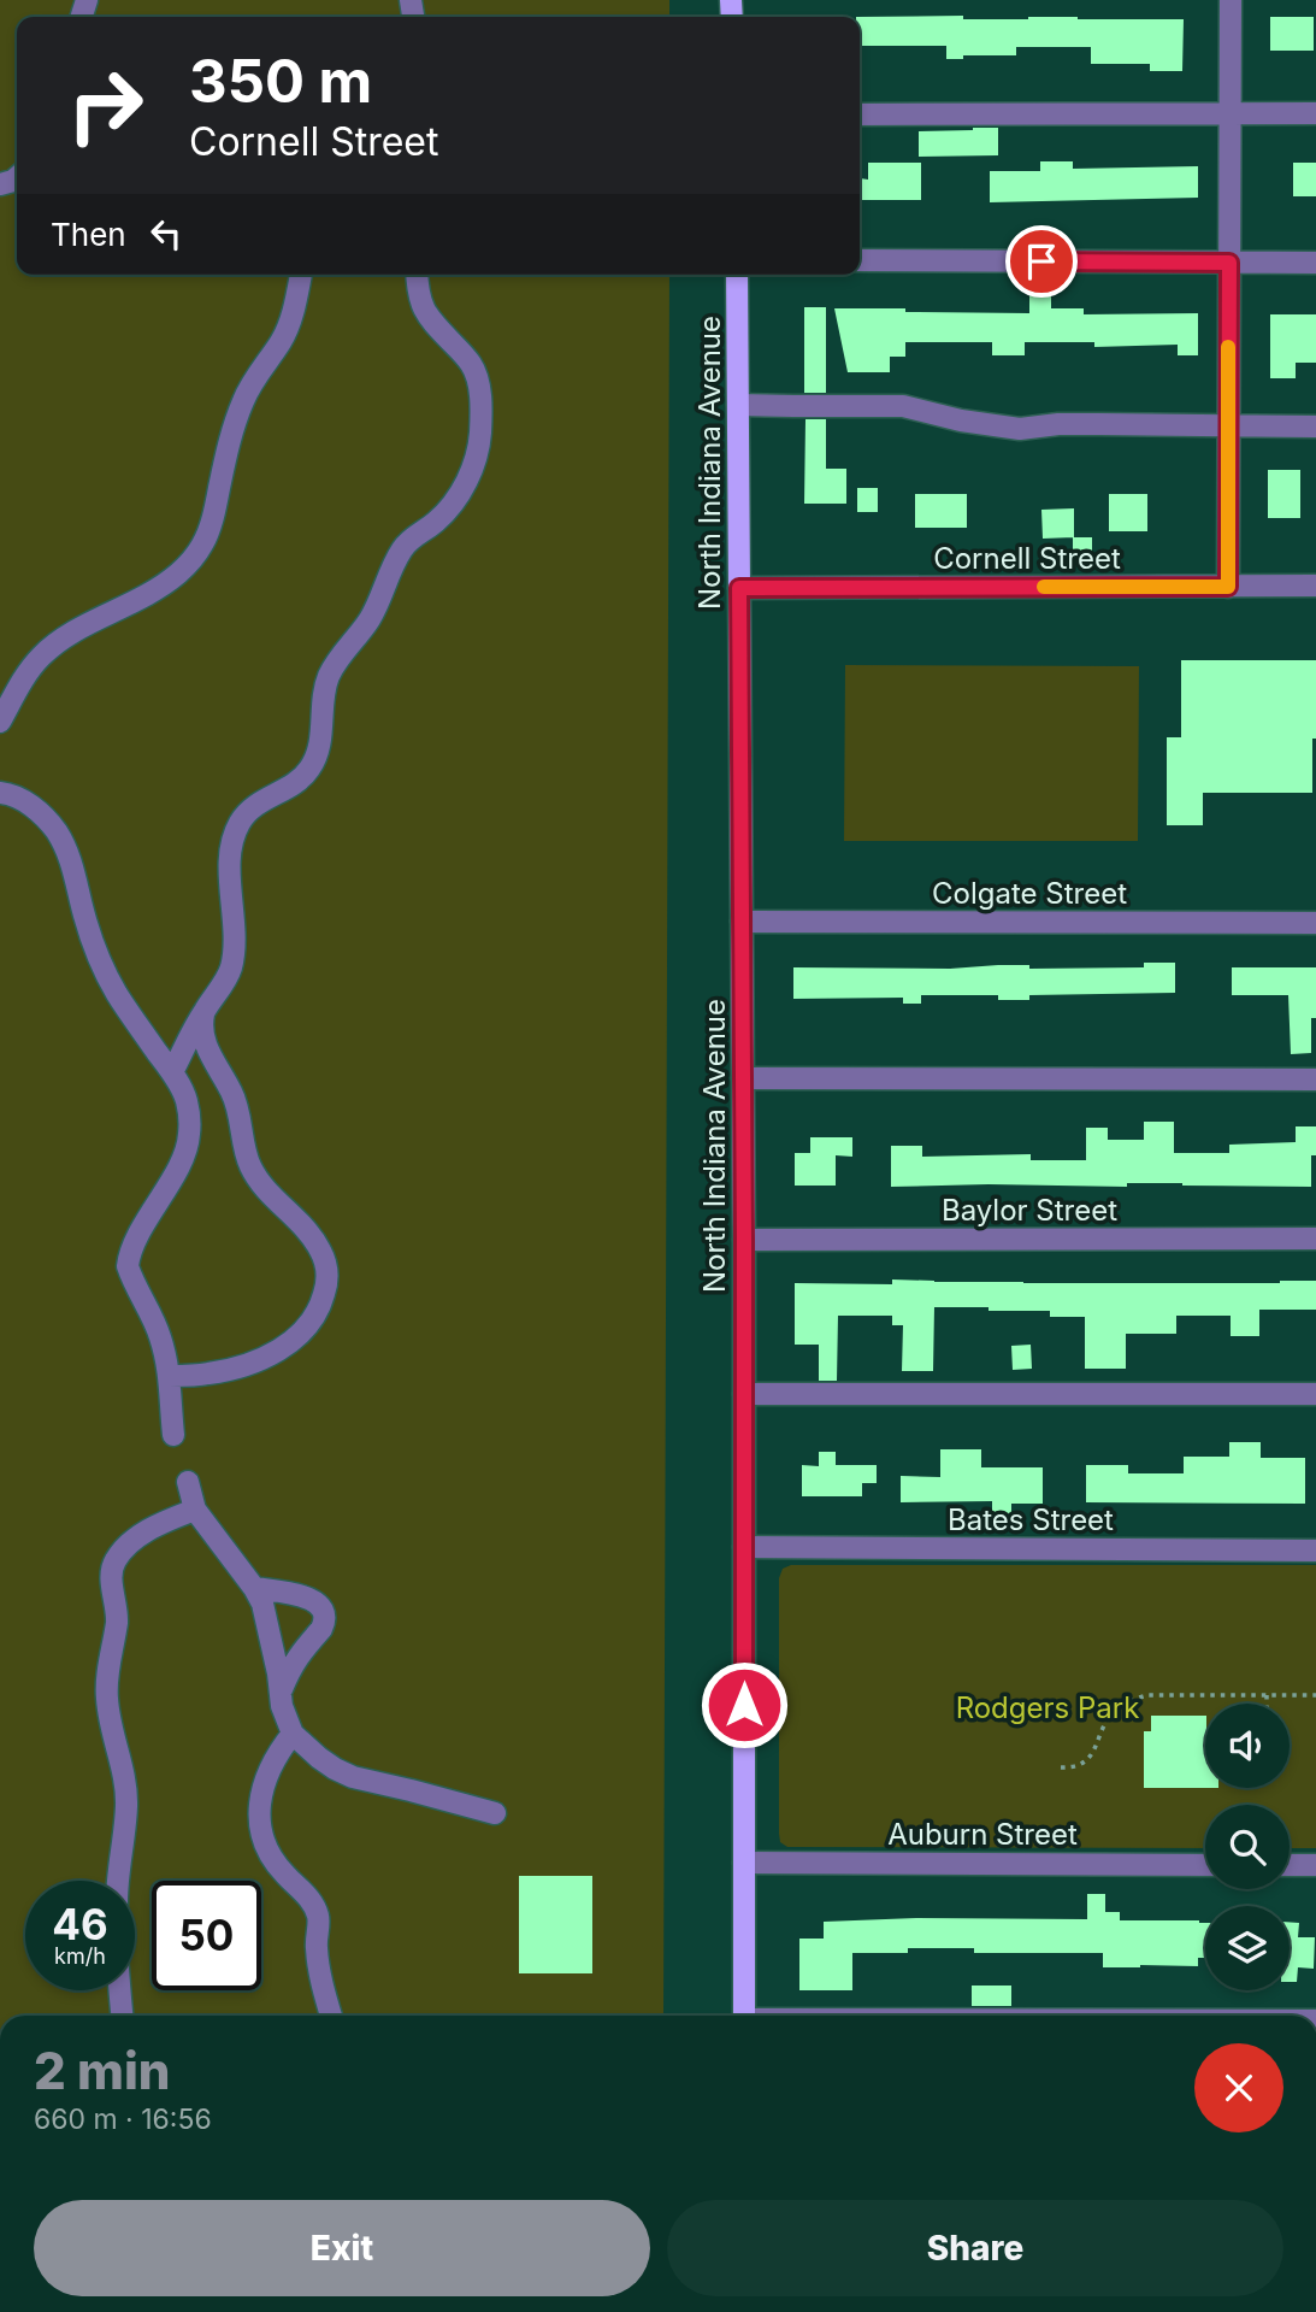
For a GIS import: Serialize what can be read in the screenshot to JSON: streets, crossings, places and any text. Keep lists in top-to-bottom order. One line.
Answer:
{"streets":{"main road":["North Indiana Avenue"],"street":["Cornell Street","Colgate Street","Baylor Street","Bates Street","Auburn Street"]},"crossings":[["North Indiana Avenue","Cornell Street"],["North Indiana Avenue","Colgate Street"],["North Indiana Avenue","Baylor Street"],["North Indiana Avenue","Bates Street"],["North Indiana Avenue","Auburn Street"]],"parks":["Rodgers Park"],"page":{"turn":["350 m","Cornell Street"],"then":"Then","speed":"46 km/h","limit":"50","heading":["2 min","660 m · 16:56"],"buttons":["Exit","Share"]}}
